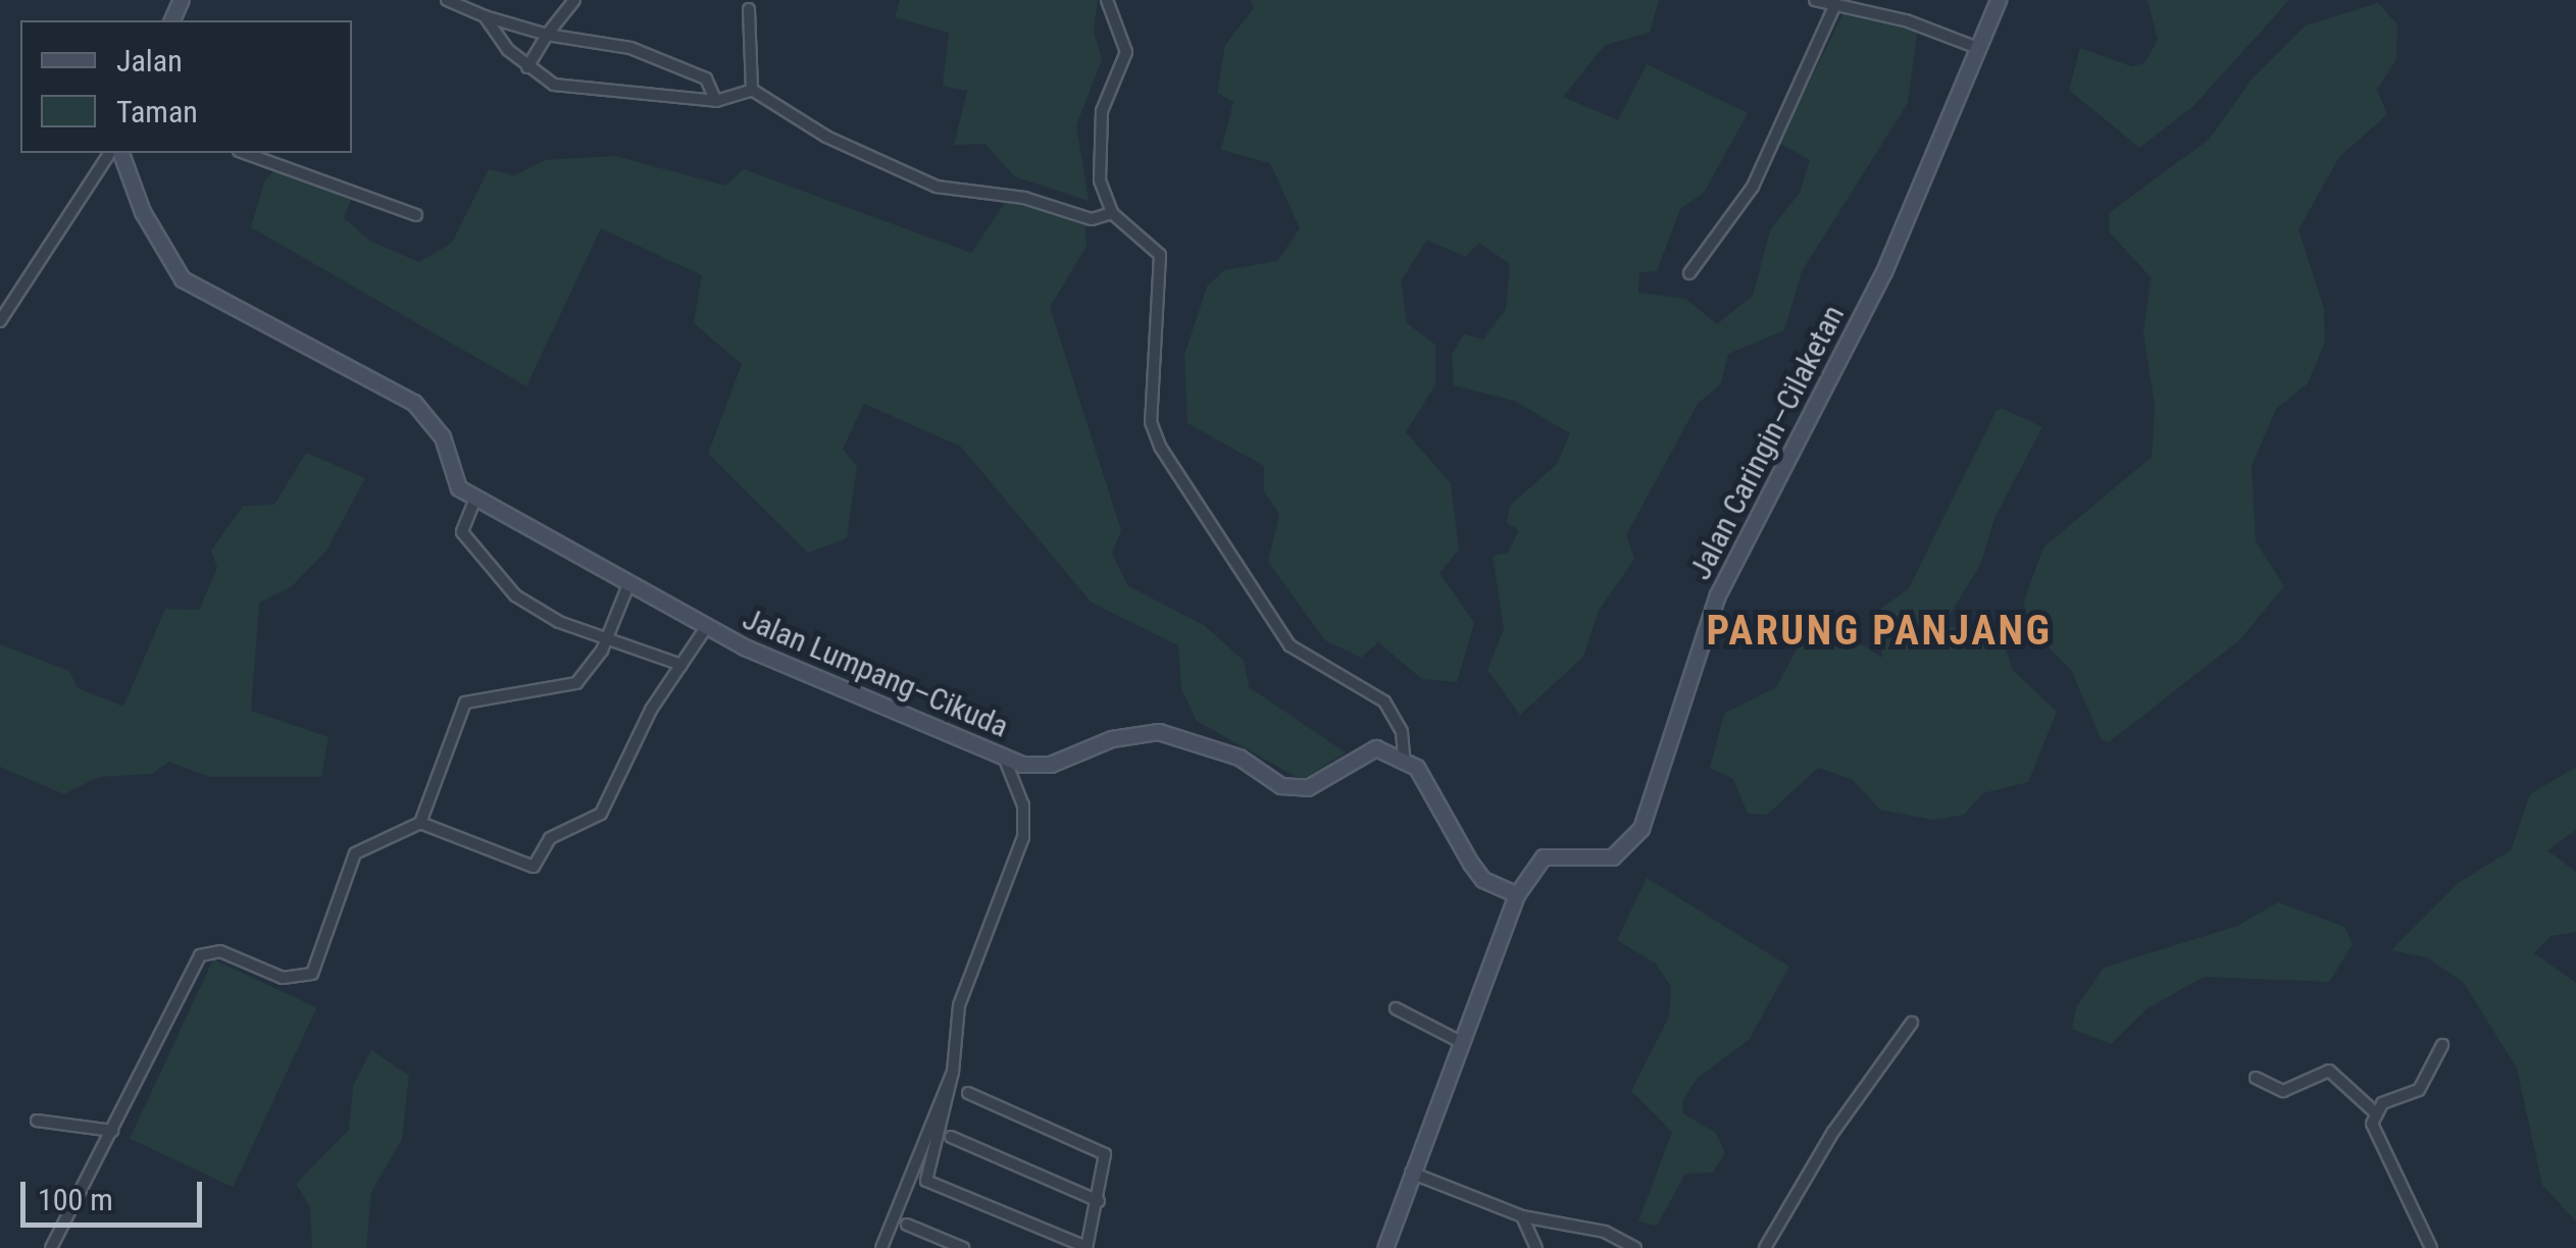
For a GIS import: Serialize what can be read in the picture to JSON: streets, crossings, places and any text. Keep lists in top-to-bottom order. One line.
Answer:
{"streets":{"street":["Jalan Caringin–Cilaketan","Jalan Lumpang–Cikuda"]},"districts":["PARUNG PANJANG"],"legend":["Jalan","Taman"],"scale_bar":"100 m"}
